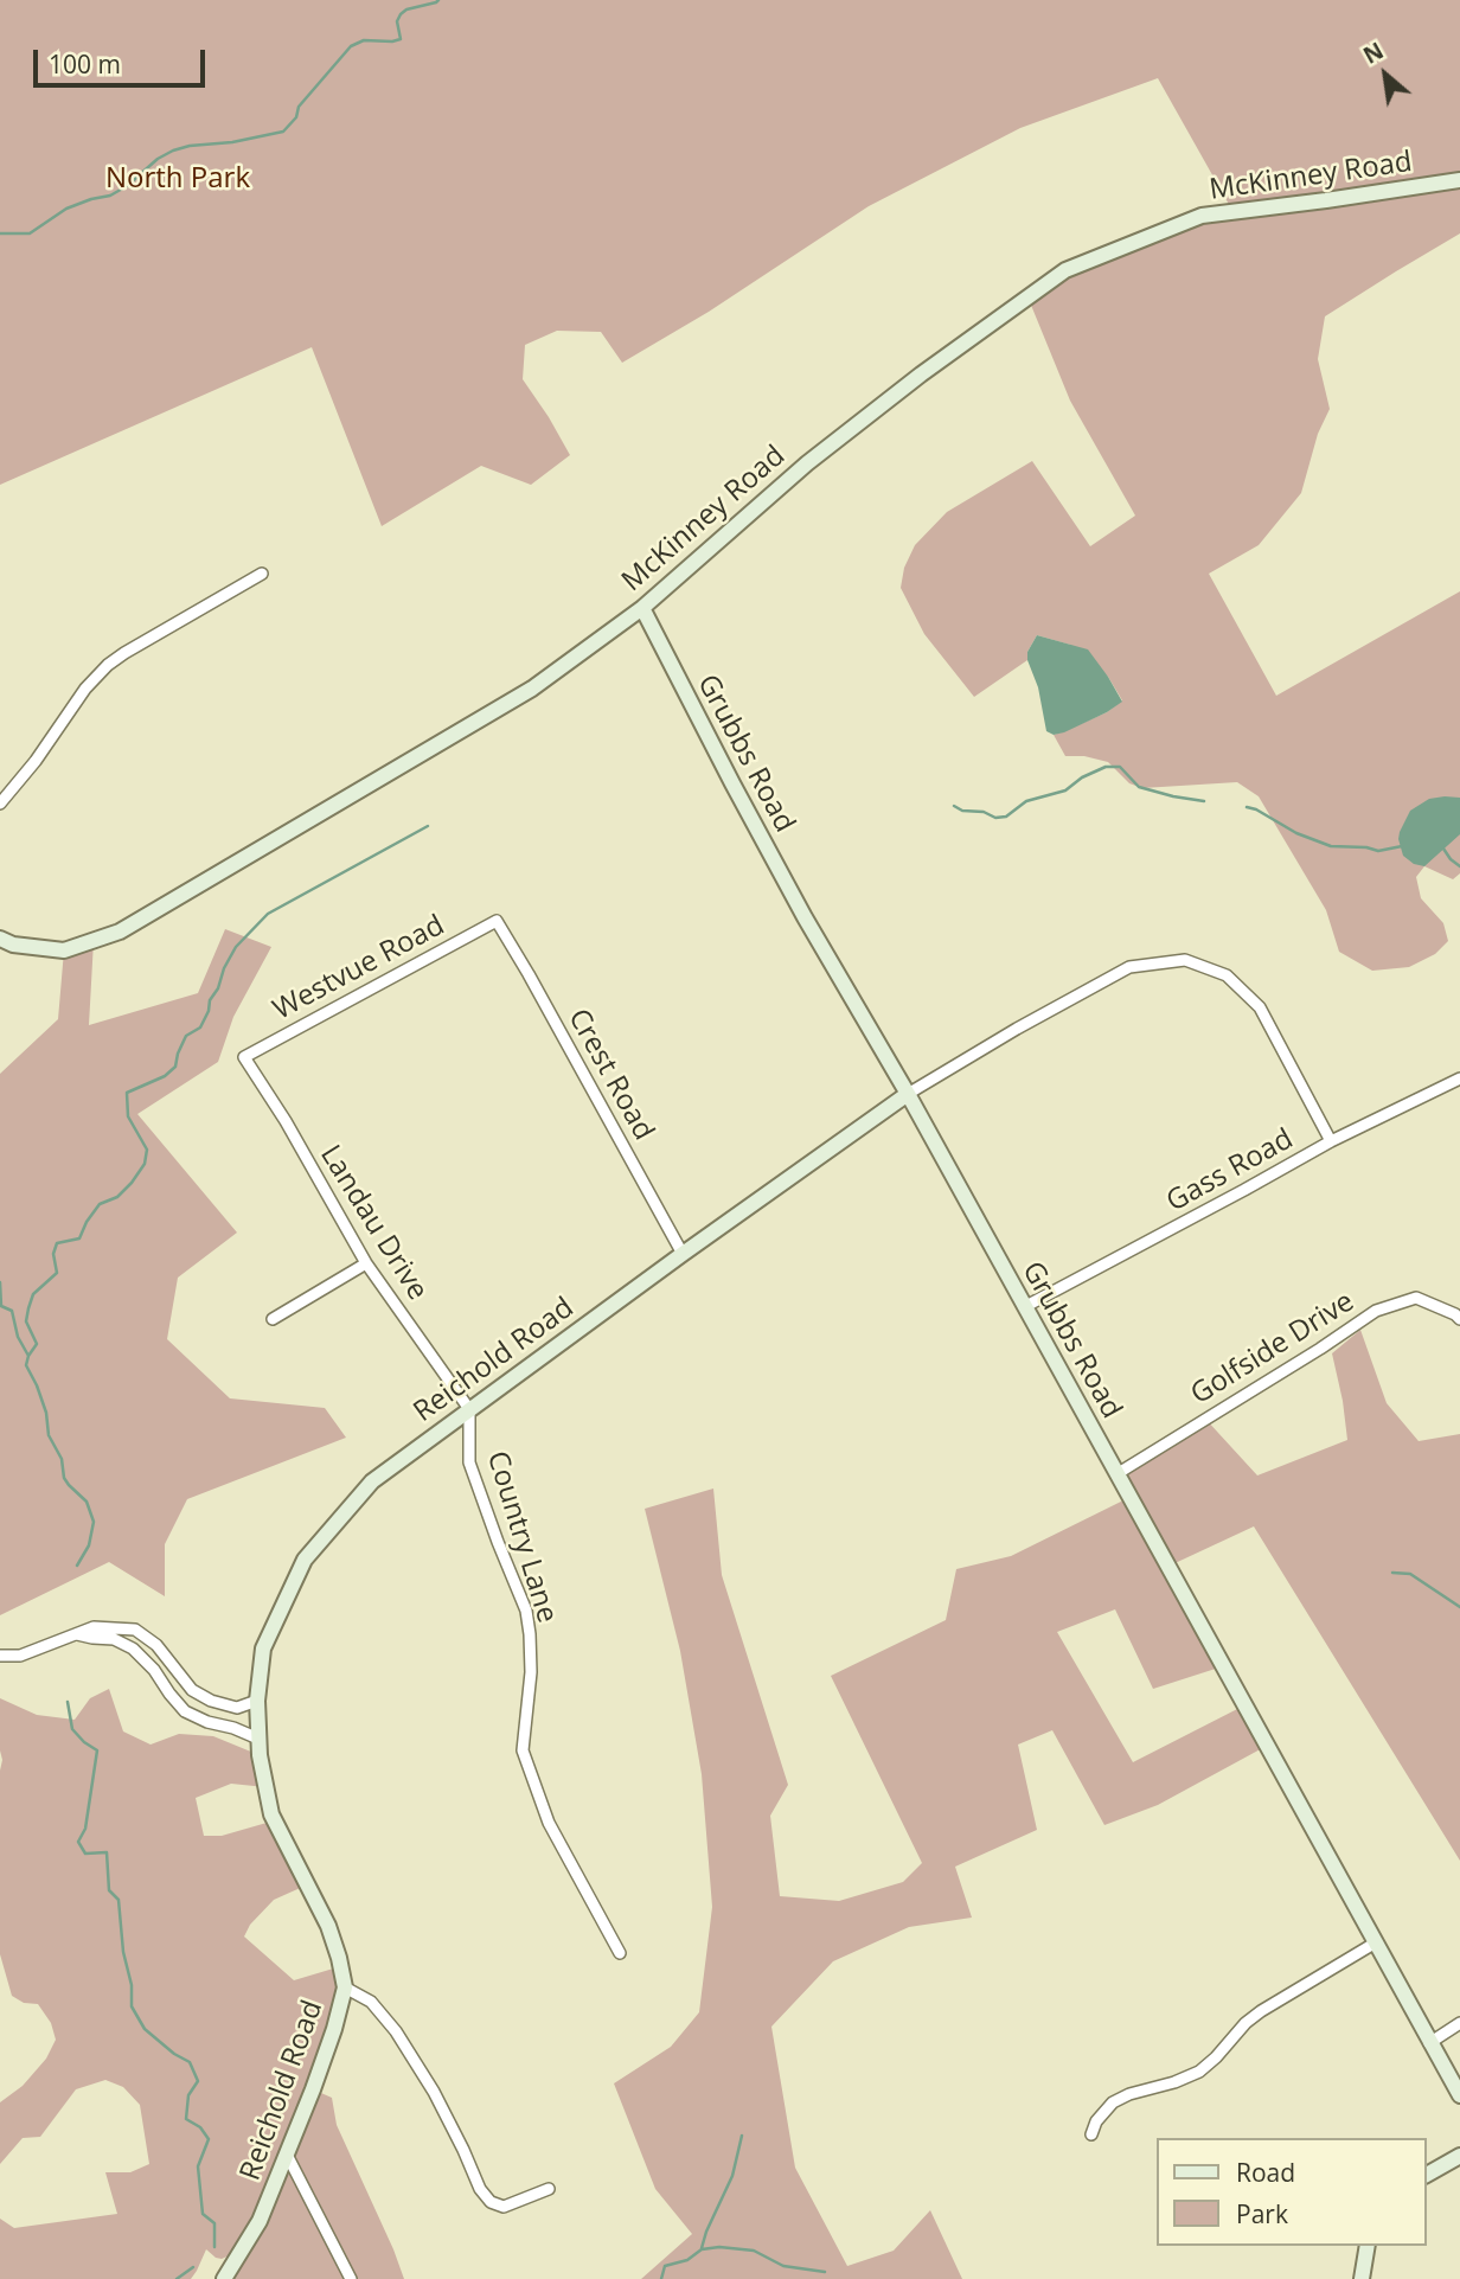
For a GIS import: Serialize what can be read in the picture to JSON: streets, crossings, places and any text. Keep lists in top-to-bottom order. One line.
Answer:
{"streets":{"street":["McKinney Road","Grubbs Road","Westvue Road","Crest Road","Gass Road","Landau Drive","Golfside Drive","Reichold Road","Country Lane"]},"crossings":[["McKinney Road","Grubbs Road"],["Grubbs Road","Gass Road"],["Grubbs Road","Golfside Drive"],["Grubbs Road","Reichold Road"],["Westvue Road","Crest Road"],["Westvue Road","Landau Drive"],["Crest Road","Reichold Road"],["Gass Road","Reichold Road"],["Landau Drive","Reichold Road"],["Landau Drive","Country Lane"],["Reichold Road","Country Lane"]],"parks":["North Park"],"legend":["Road","Park"],"scale_bar":"100 m","north":"top left"}
